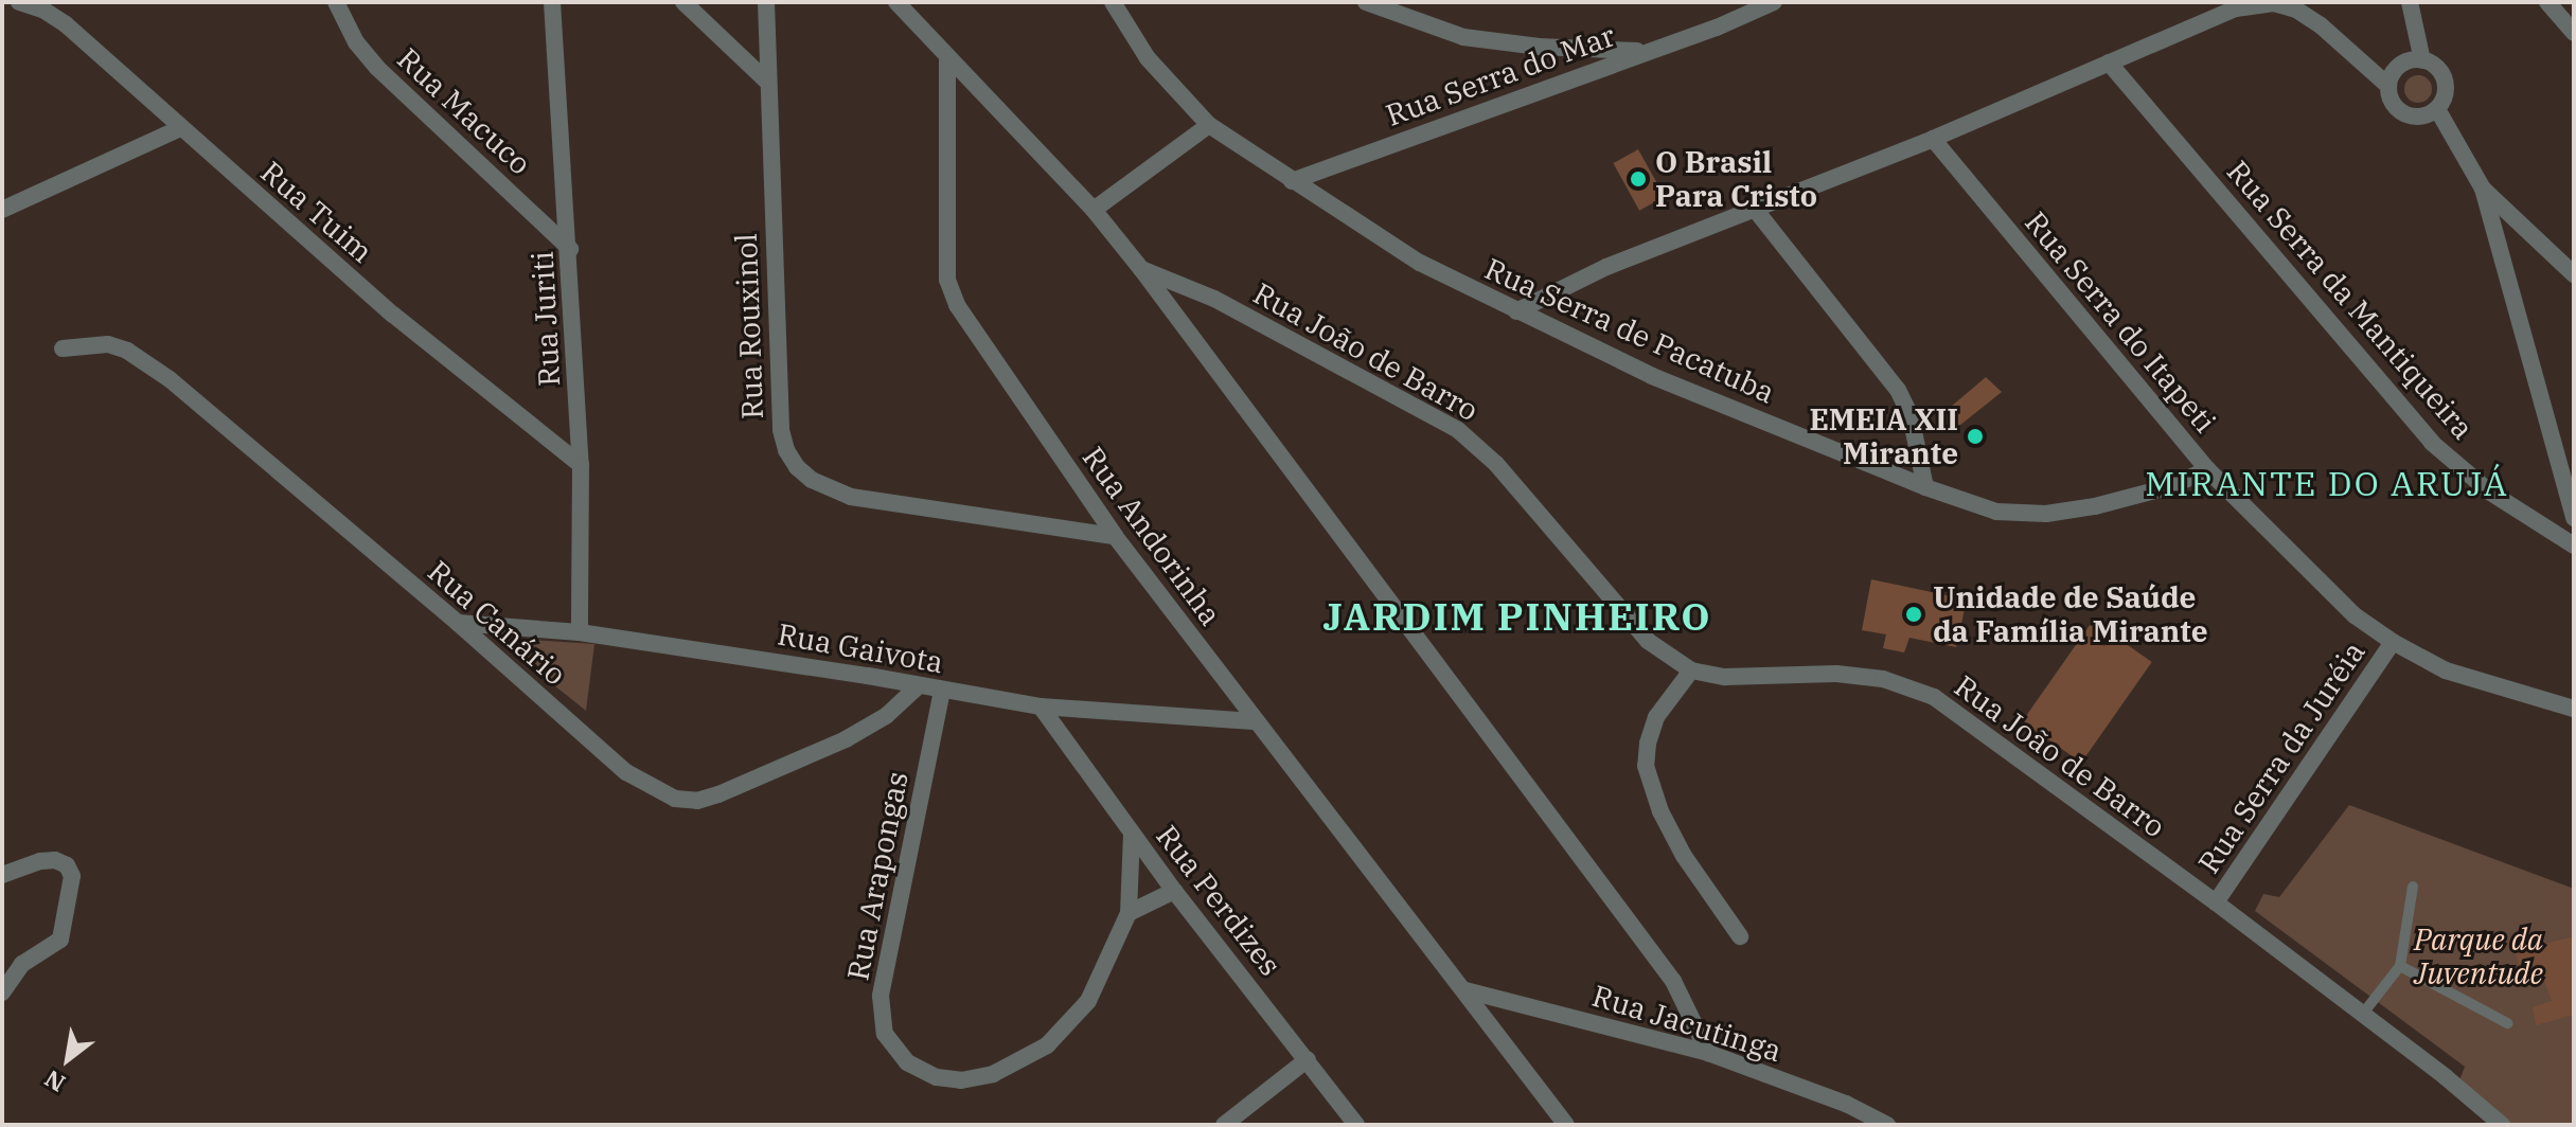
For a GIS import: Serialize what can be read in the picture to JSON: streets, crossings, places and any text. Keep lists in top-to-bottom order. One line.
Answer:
{"streets":{"street":["Rua Serra do Mar","Rua Macuco","Rua Tuim","Rua Serra da Mantiqueira","Rua Juriti","Rua Serra do Itapeti","Rua Rouxinol","Rua Serra de Pacatuba","Rua João de Barro","Rua Andorinha","Rua Canário","Rua Gaivota","Rua Serra da Juréia","Rua Arapongas","Rua Perdizes","Rua Jacutinga"]},"crossings":[["Rua Serra do Mar","Rua Serra de Pacatuba"],["Rua Macuco","Rua Juriti"],["Rua Tuim","Rua Juriti"],["Rua Juriti","Rua Gaivota"],["Rua Serra do Itapeti","Rua Serra de Pacatuba"],["Rua Serra do Itapeti","Rua Serra da Juréia"],["Rua Rouxinol","Rua Andorinha"],["Rua João de Barro","Rua Serra da Juréia"],["Rua Andorinha","Rua Gaivota"],["Rua Andorinha","Rua Jacutinga"],["Rua Canário","Rua Gaivota"],["Rua Gaivota","Rua Arapongas"],["Rua Gaivota","Rua Perdizes"],["Rua Arapongas","Rua Perdizes"]],"districts":["MIRANTE DO ARUJÁ","JARDIM PINHEIRO"],"parks":["Parque da Juventude"],"places":["O Brasil Para Cristo","EMEIA XII Mirante","Unidade de Saúde da Família Mirante"],"north":"bottom left"}
